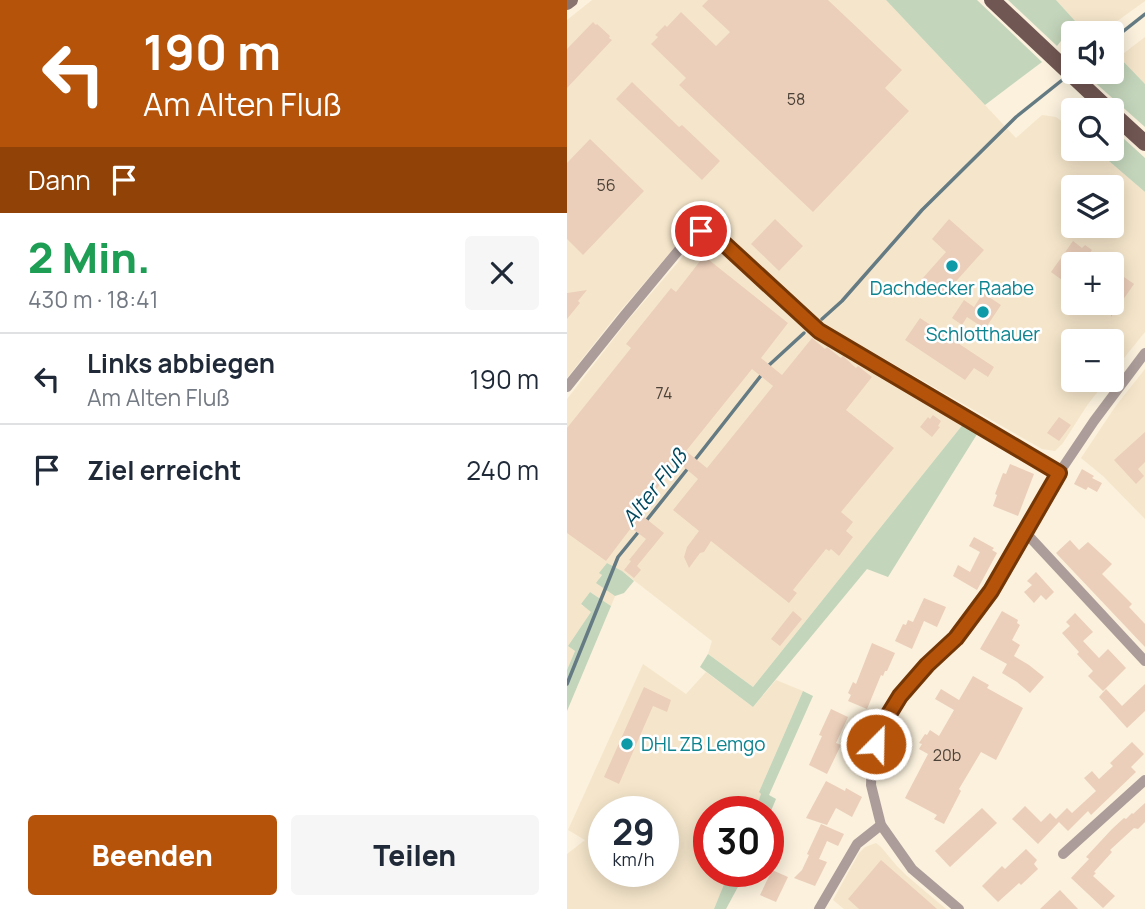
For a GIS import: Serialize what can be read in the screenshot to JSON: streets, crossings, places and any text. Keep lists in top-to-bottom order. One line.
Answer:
{"water":["Alter Fluß"],"places":["Dachdecker Raabe","Schlotthauer","DHL ZB Lemgo"],"house_numbers":["58","56","74","20b"],"page":{"turn":["190 m","Am Alten Fluß"],"map_buttons":["+","−"],"then":"Dann","heading":["2 Min.","430 m · 18:41"],"list":[{"name":"Links abbiegen","note":"Am Alten Fluß","value":"190 m"},{"name":"Ziel erreicht","value":"240 m"}],"speed":"29 km/h","limit":"30","buttons":["Beenden","Teilen"]}}
